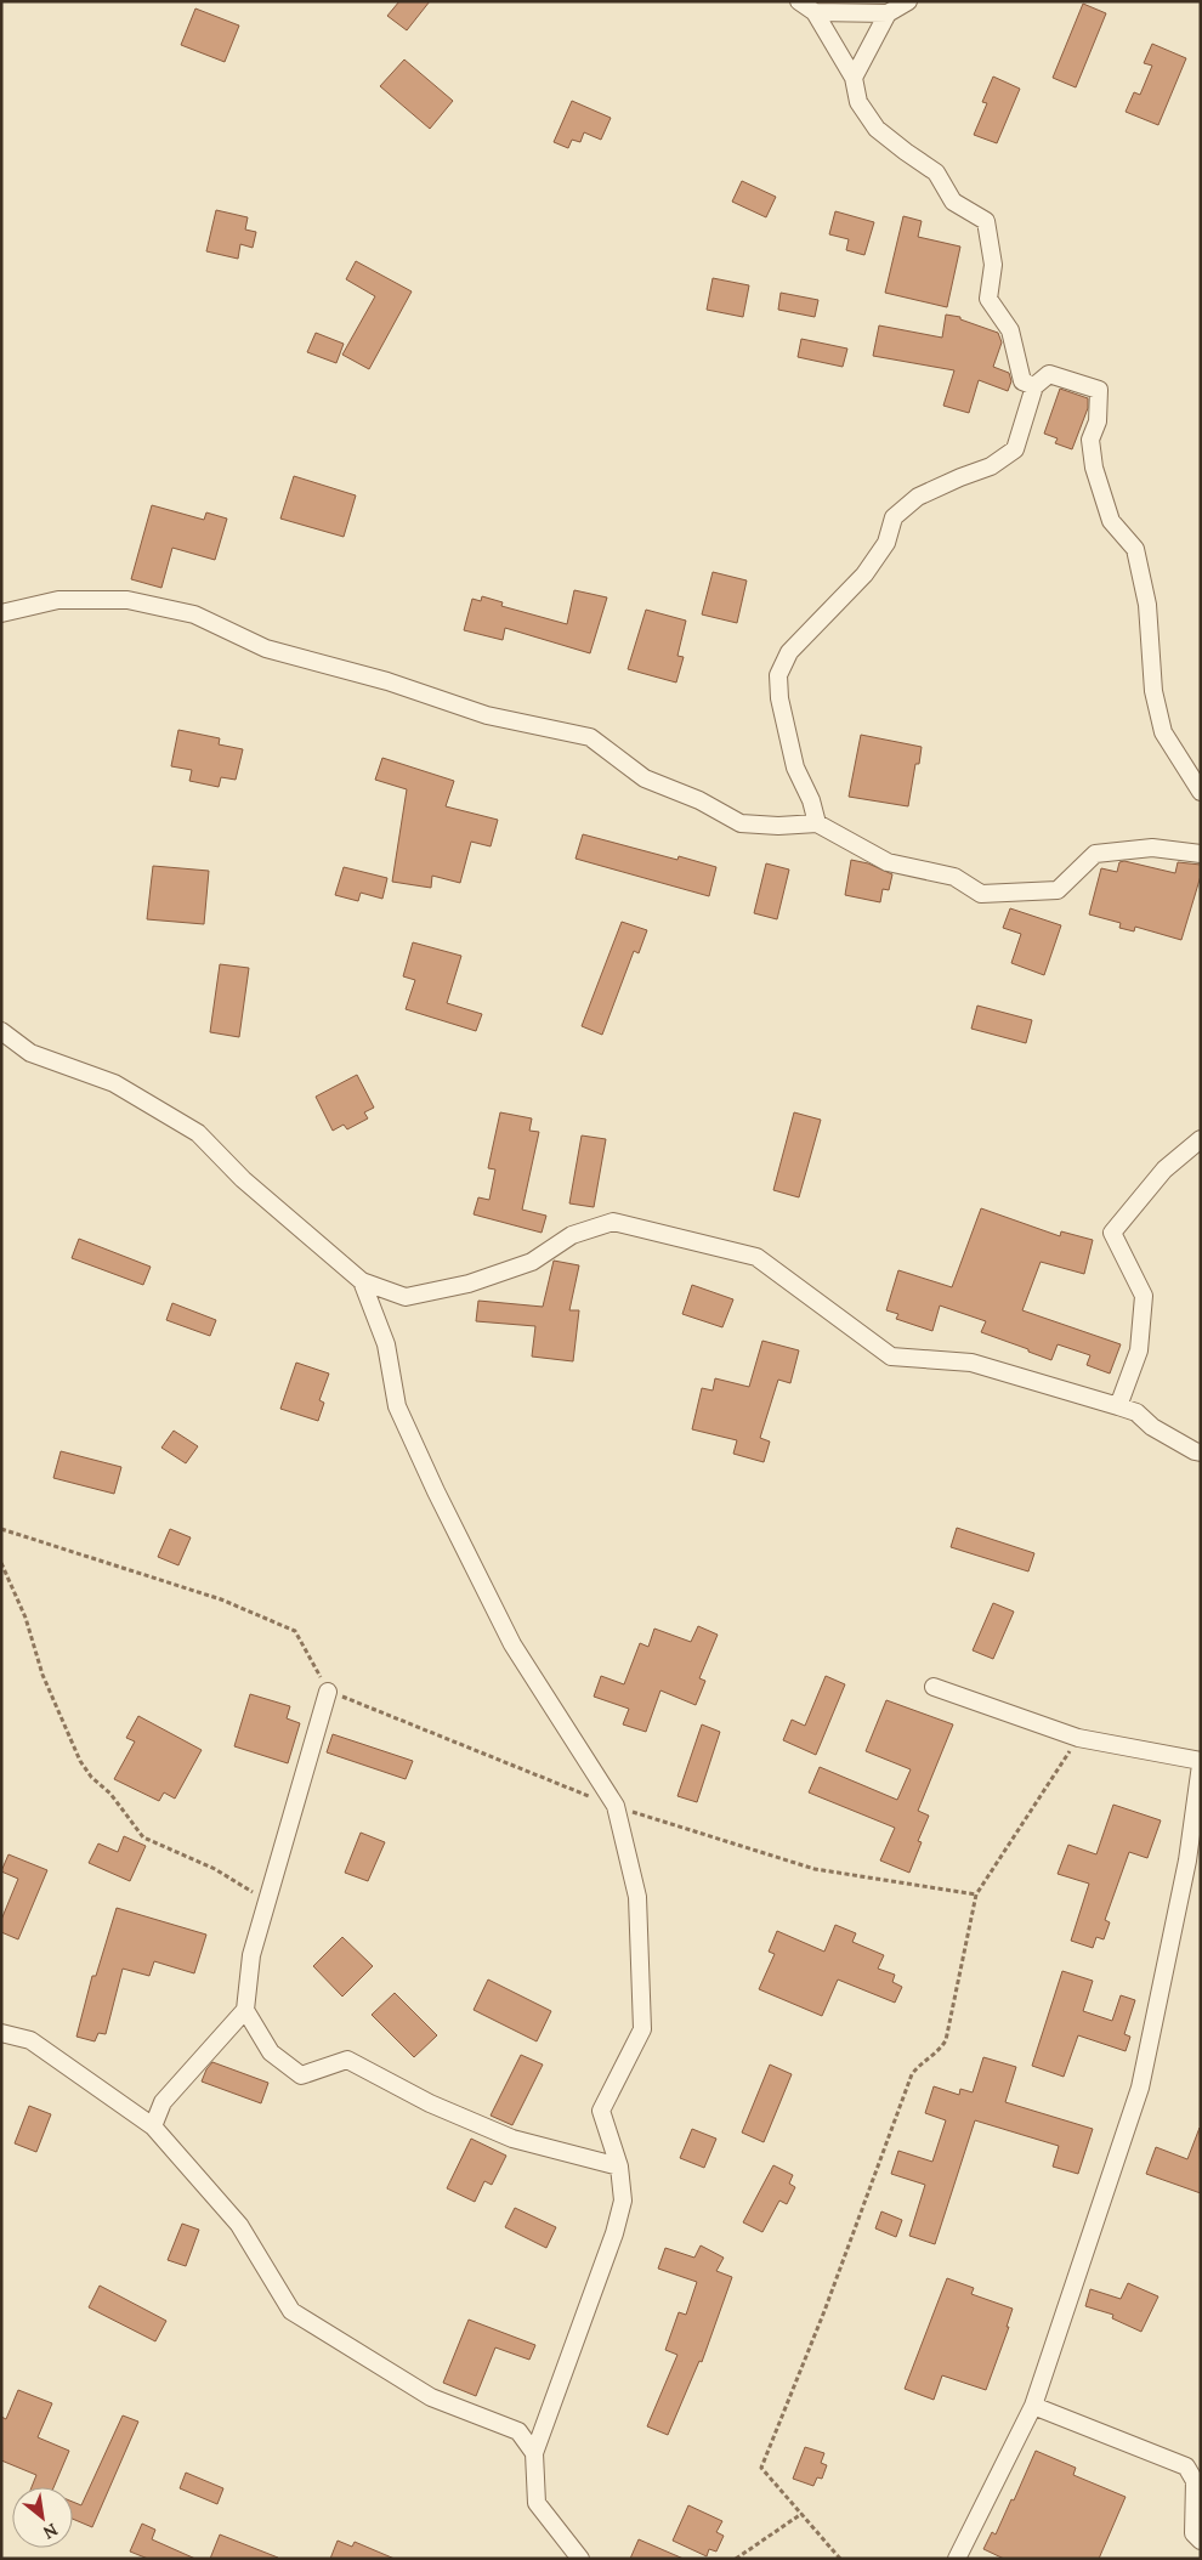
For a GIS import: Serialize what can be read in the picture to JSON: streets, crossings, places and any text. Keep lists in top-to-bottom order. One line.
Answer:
{"north":"bottom right"}
